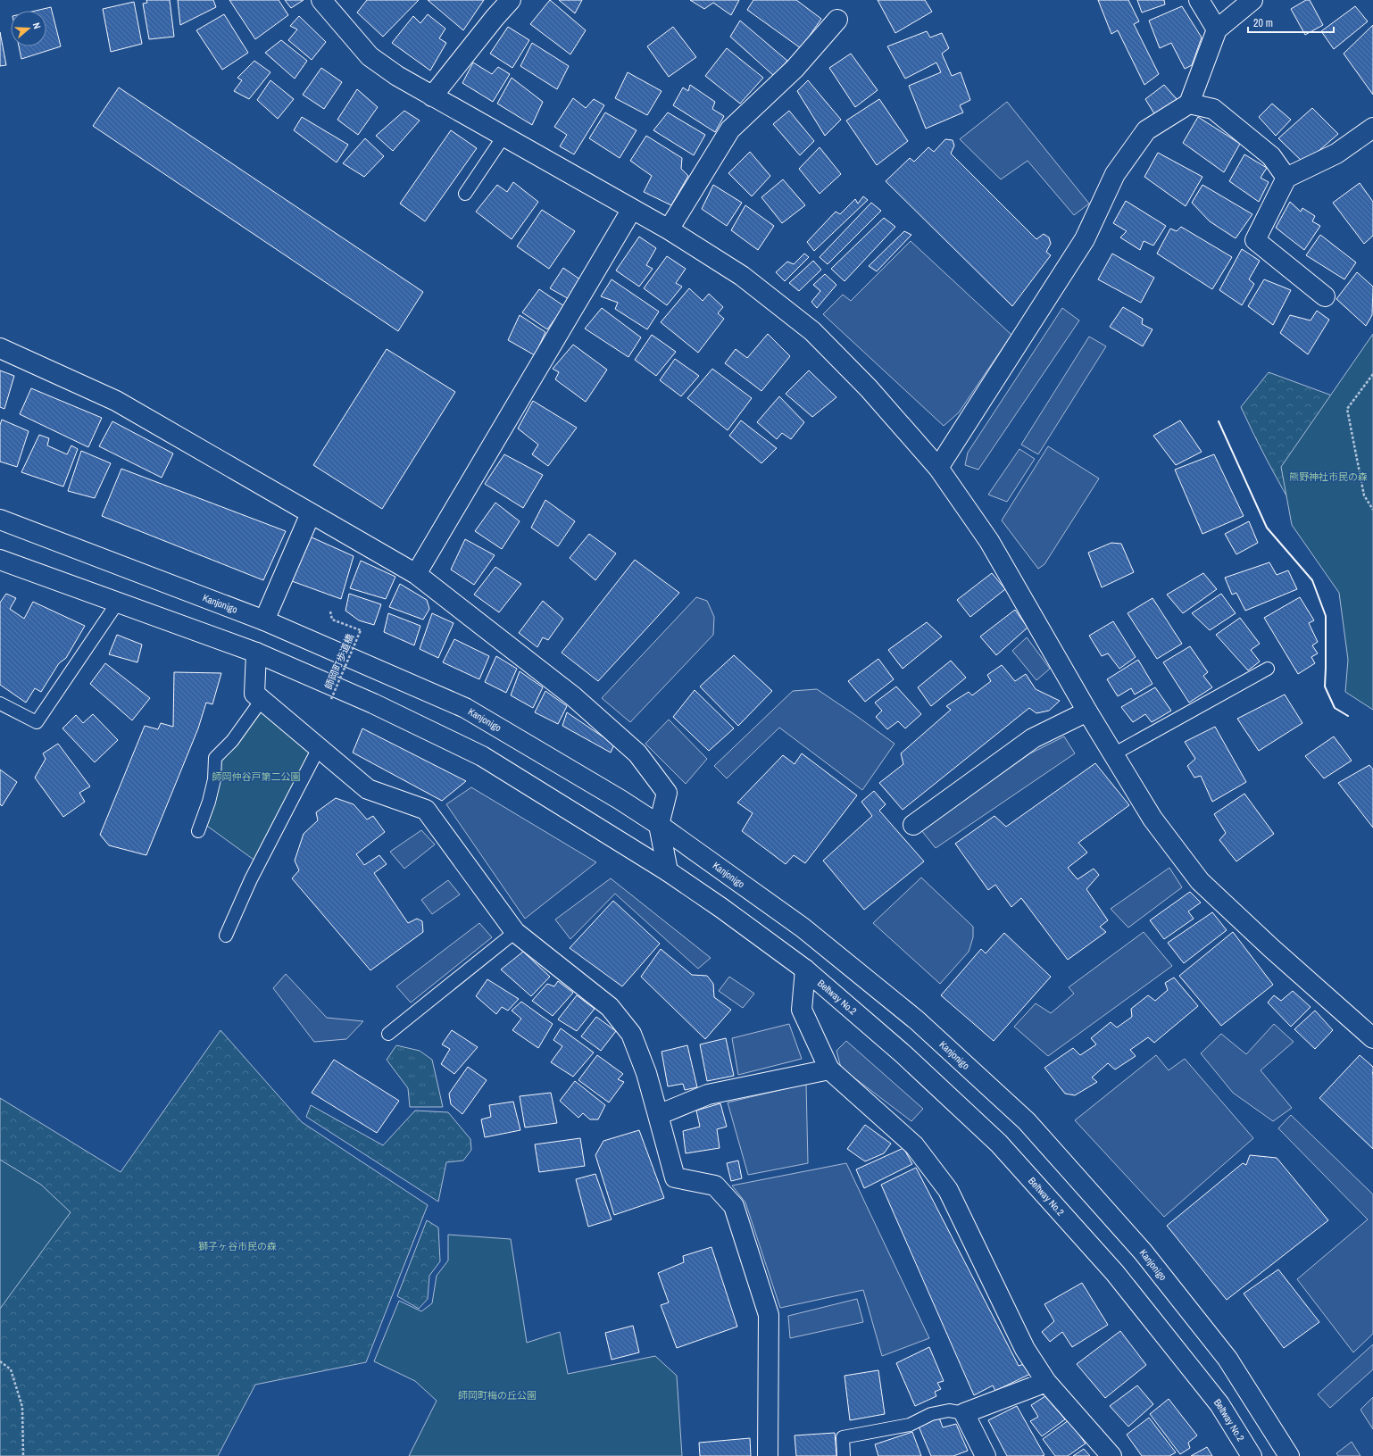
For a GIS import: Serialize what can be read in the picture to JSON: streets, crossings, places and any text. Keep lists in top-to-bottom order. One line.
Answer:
{"streets":{"street":["Kanjonigo","Beltway No.2"],"path":["師岡町歩道橋"]},"parks":["熊野神社市民の森","師岡仲谷戸第二公園","獅子ヶ谷市民の森","師岡町梅の丘公園"],"scale_bar":"20 m","north":"right"}
